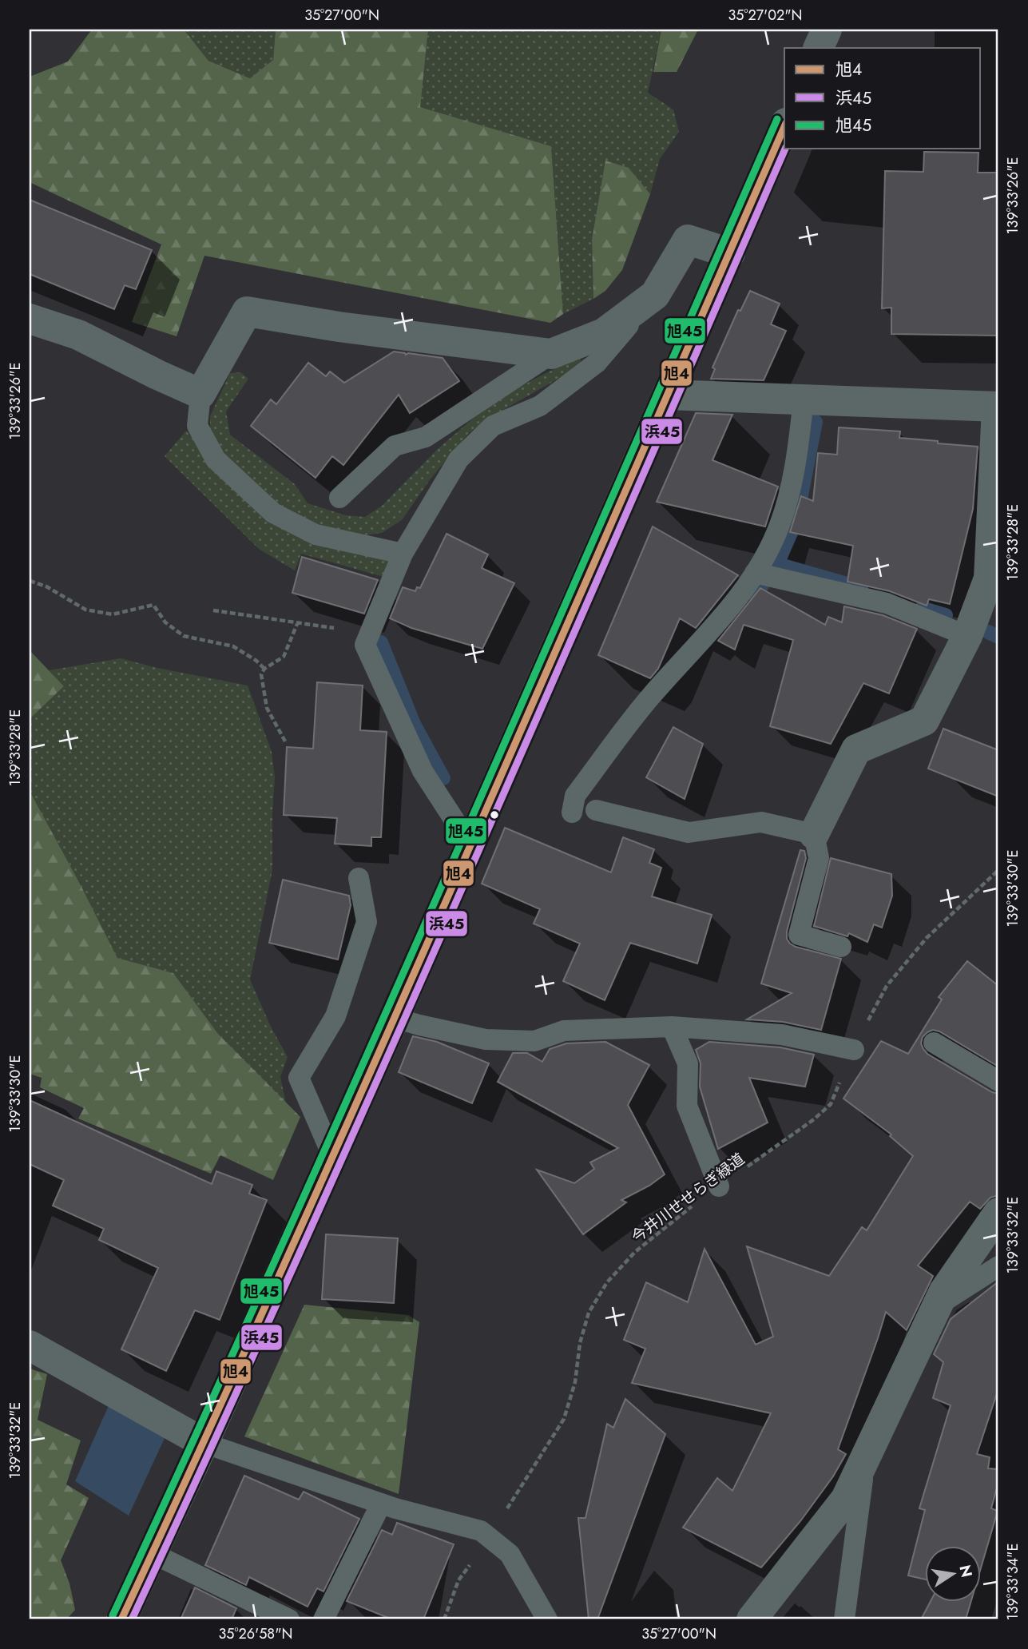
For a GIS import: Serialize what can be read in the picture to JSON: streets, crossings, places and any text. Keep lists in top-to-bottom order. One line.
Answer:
{"streets":{"path":["今井川せせらぎ緑道"]},"lines":["transit line 旭45","transit line 旭4","transit line 浜45"],"legend":["旭4","浜45","旭45"],"north":"right","coordinates":["35°27'00\"N","35°27'02\"N","139°33'26\"E","139°33'28\"E","139°33'30\"E","139°33'32\"E","139°33'34\"E","35°26'58\"N"]}
